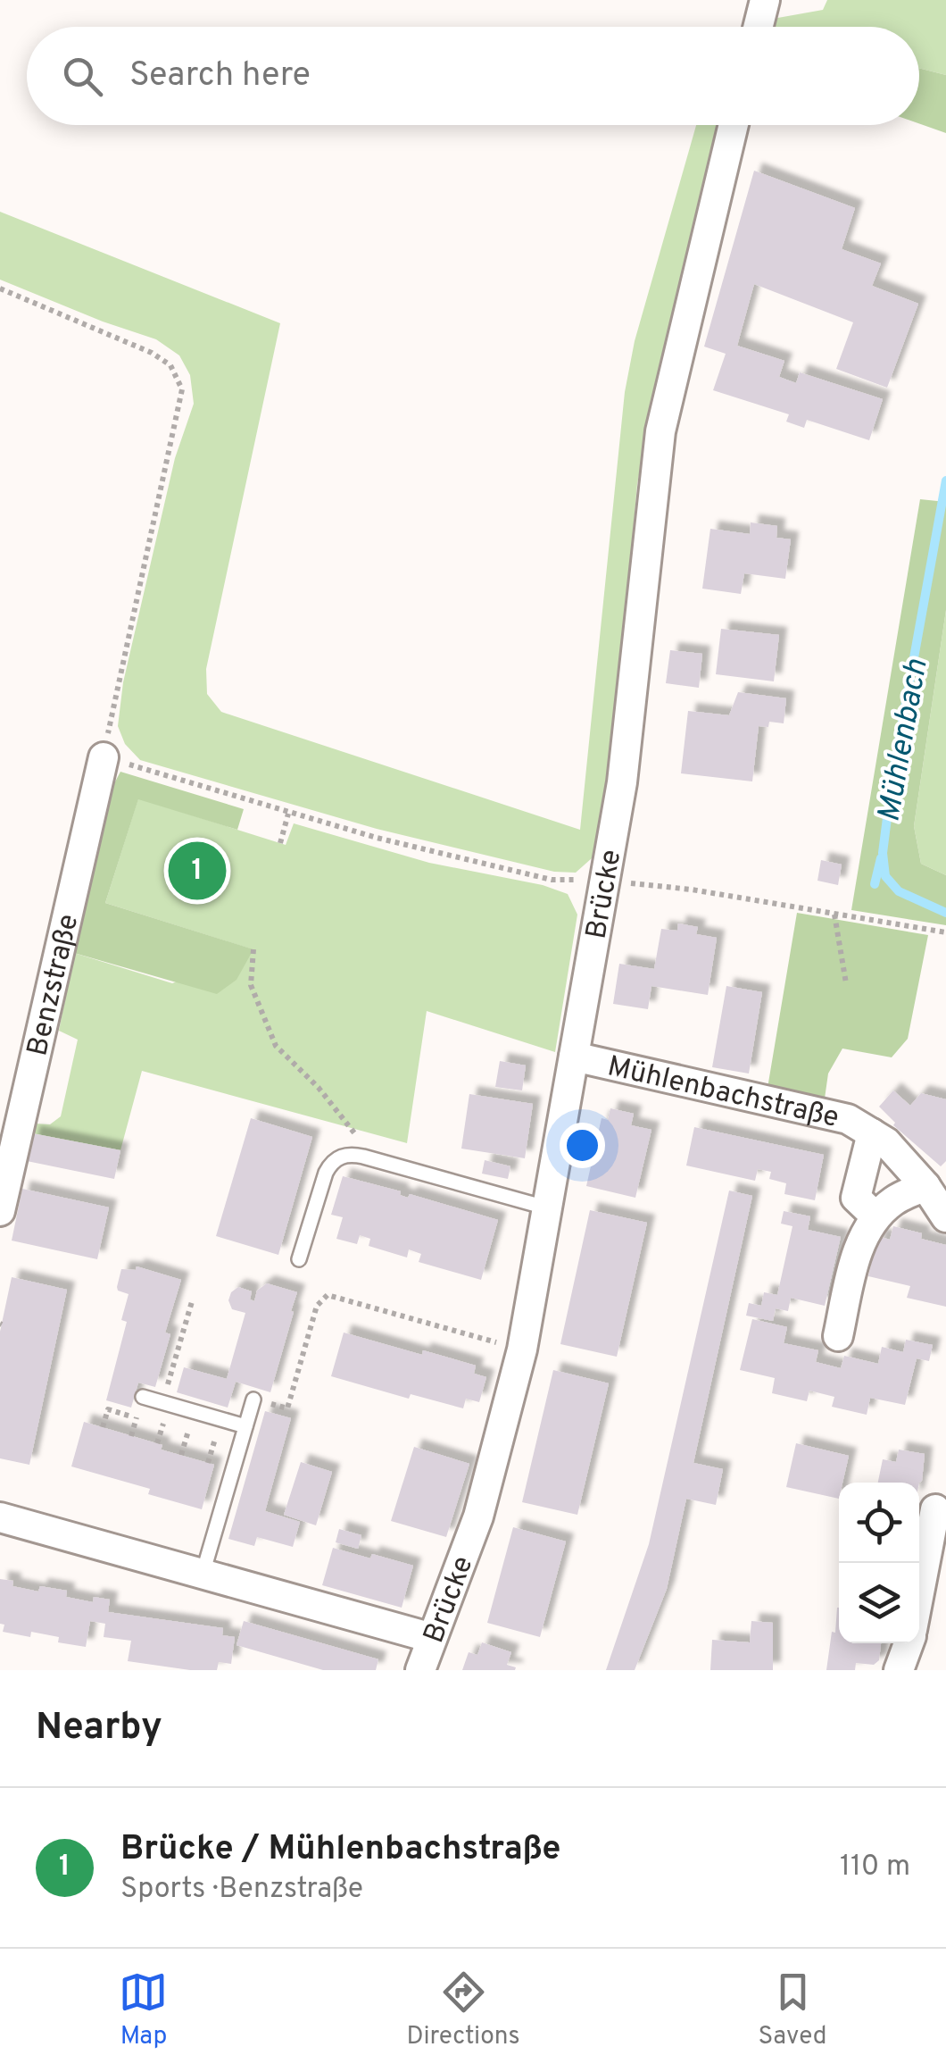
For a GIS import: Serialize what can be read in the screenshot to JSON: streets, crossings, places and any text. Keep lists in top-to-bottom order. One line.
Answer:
{"streets":{"street":["Brücke","Benzstraße","Mühlenbachstraße"]},"crossings":[["Brücke","Mühlenbachstraße"]],"water":["Mühlenbach"],"page":{"search":"Search here","pins":"1","heading":"Nearby","list":[{"mark":"1","name":"Brücke / Mühlenbachstraße","note":"Sports · Benzstraße","value":"110 m"}],"nav":["Map","Directions","Saved"]}}
